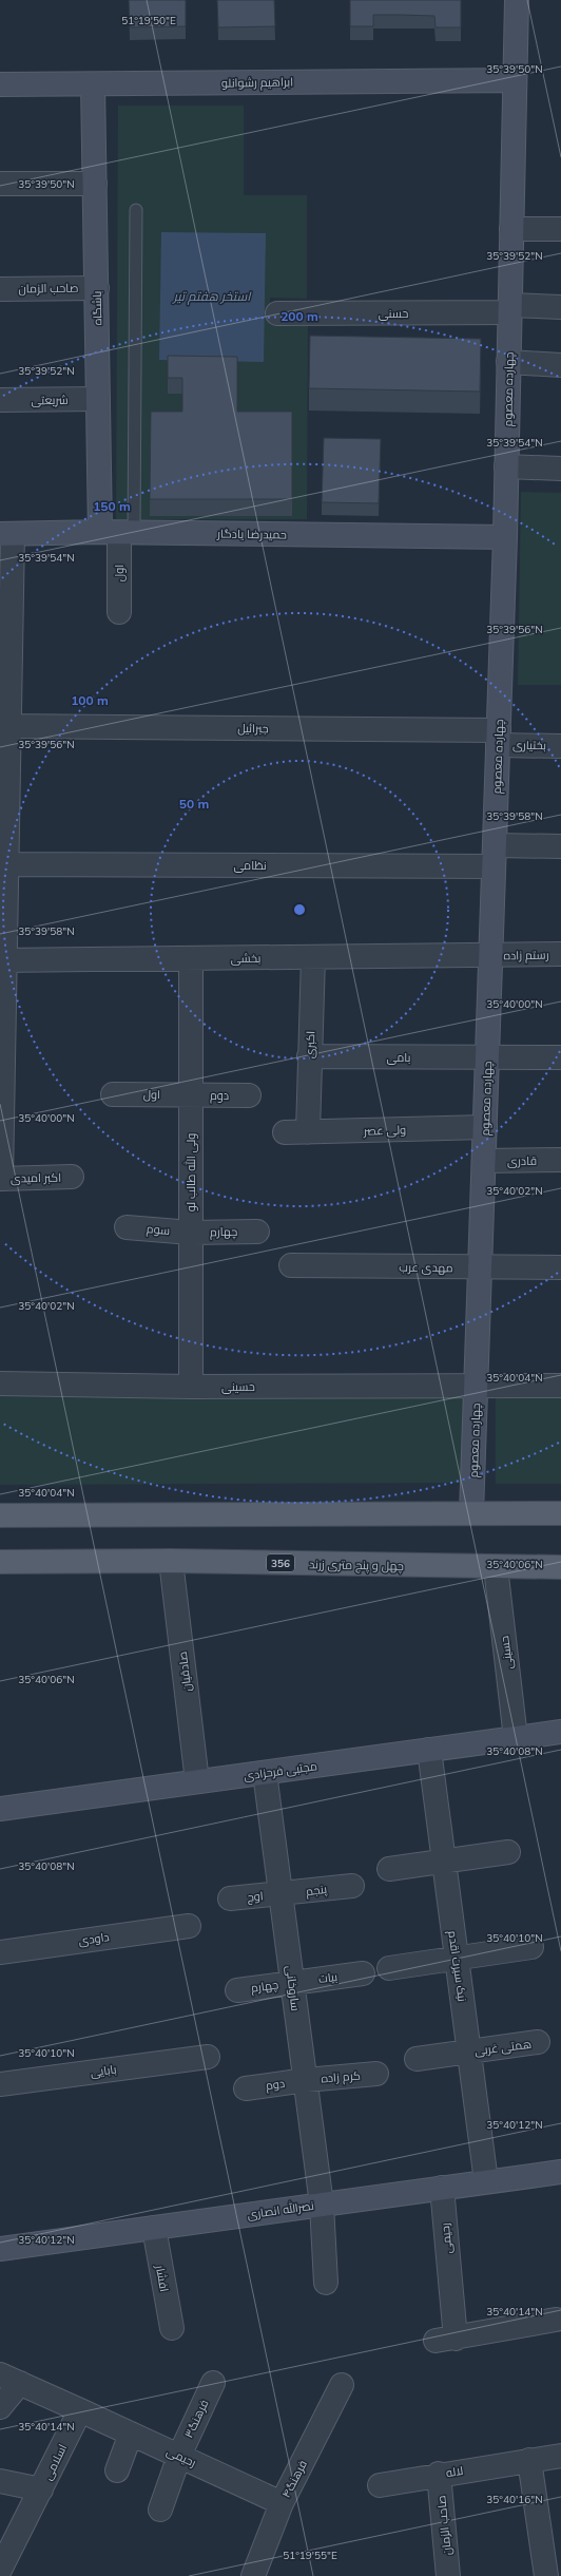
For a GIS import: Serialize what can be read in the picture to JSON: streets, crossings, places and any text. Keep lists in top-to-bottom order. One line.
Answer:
{"streets":{"main road":["356","چهل و پنج متری زرند"],"street":["ابراهیم رشوانلو","صاحب الزمان","باشگاه","حسنی","چهارده معصوم","شریعتی","حمیدرضا یادگار","اول","جبرائیل","بختیاری","نظامی","رستم زاده","بخشی","اکبری","بامی","دوم","ولی عصر","قادری","ولی الله طالب لو","اکبر امیدی","سوم","چهارم","مهدی عرب","حسینی","صادقیان","مجتبی فرحزادی","پنجم","اوج","داودی","نیک سیرت اقدم","بیات","ساروخانی","همتی غربی","بابایی","کرم زاده","نصرالله انصاری","رحیمی","افشار","فرهنگ۳","اسلامی","لاله","فرهنگ۴"]},"crossings":[["ابراهیم رشوانلو","باشگاه"],["ابراهیم رشوانلو","چهارده معصوم"],["صاحب الزمان","باشگاه"],["صاحب الزمان","لاله"],["باشگاه","شریعتی"],["باشگاه","حمیدرضا یادگار"],["باشگاه","اول"],["حسنی","چهارده معصوم"],["چهارده معصوم","حمیدرضا یادگار"],["چهارده معصوم","جبرائیل"],["چهارده معصوم","بختیاری"],["چهارده معصوم","نظامی"],["چهارده معصوم","رستم زاده"],["چهارده معصوم","بخشی"],["چهارده معصوم","بامی"],["چهارده معصوم","ولی عصر"],["چهارده معصوم","قادری"],["چهارده معصوم","مهدی عرب"],["چهارده معصوم","حسینی"],["حمیدرضا یادگار","اول"],["اول","دوم"],["اول","ولی الله طالب لو"],["جبرائیل","بختیاری"],["رستم زاده","بخشی"],["بخشی","اکبری"],["بخشی","ولی الله طالب لو"],["اکبری","بامی"],["اکبری","ولی عصر"],["دوم","ولی الله طالب لو"],["دوم","ساروخانی"],["دوم","کرم زاده"],["ولی الله طالب لو","سوم"],["ولی الله طالب لو","چهارم"],["ولی الله طالب لو","حسینی"],["سوم","چهارم"],["چهارم","بیات"],["چهارم","ساروخانی"],["حسینی","چهل و پنج متری زرند"],["حسینی","مجتبی فرحزادی"],["چهل و پنج متری زرند","صادقیان"],["صادقیان","مجتبی فرحزادی"],["مجتبی فرحزادی","نیک سیرت اقدم"],["مجتبی فرحزادی","ساروخانی"],["پنجم","اوج"],["پنجم","ساروخانی"],["اوج","ساروخانی"],["نیک سیرت اقدم","همتی غربی"],["نیک سیرت اقدم","نصرالله انصاری"],["بیات","ساروخانی"],["ساروخانی","کرم زاده"],["ساروخانی","نصرالله انصاری"],["نصرالله انصاری","رحیمی"],["نصرالله انصاری","افشار"],["رحیمی","فرهنگ۳"],["رحیمی","اسلامی"],["رحیمی","فرهنگ۴"]],"water":["استخر هفتم تیر"],"coordinates":["51°19'50\"E","35°39'50\"N","35°39'52\"N","35°39'54\"N","35°39'56\"N","35°39'58\"N","35°40'00\"N","35°40'02\"N","35°40'04\"N","35°40'06\"N","35°40'08\"N","35°40'10\"N","35°40'12\"N","35°40'14\"N","35°40'16\"N","51°19'55\"E"],"rings":["200 m","150 m","100 m","50 m"]}
